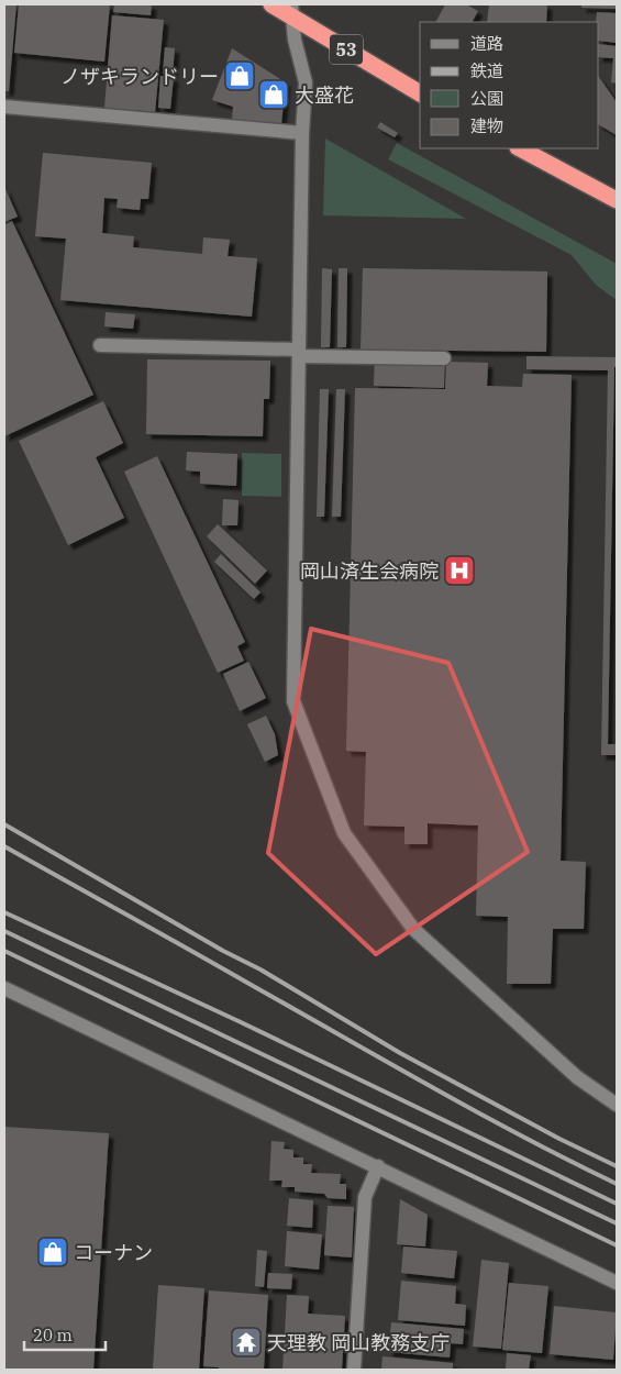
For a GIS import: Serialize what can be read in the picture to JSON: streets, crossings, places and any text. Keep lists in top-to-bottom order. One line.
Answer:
{"streets":{"highway":["53"]},"places":{"shop":["ノザキランドリー","大盛花","コーナン"],"hospital":["岡山済生会病院"],"temple":["天理教 岡山教務支庁"]},"legend":["道路","鉄道","公園","建物"],"scale_bar":"20 m"}
